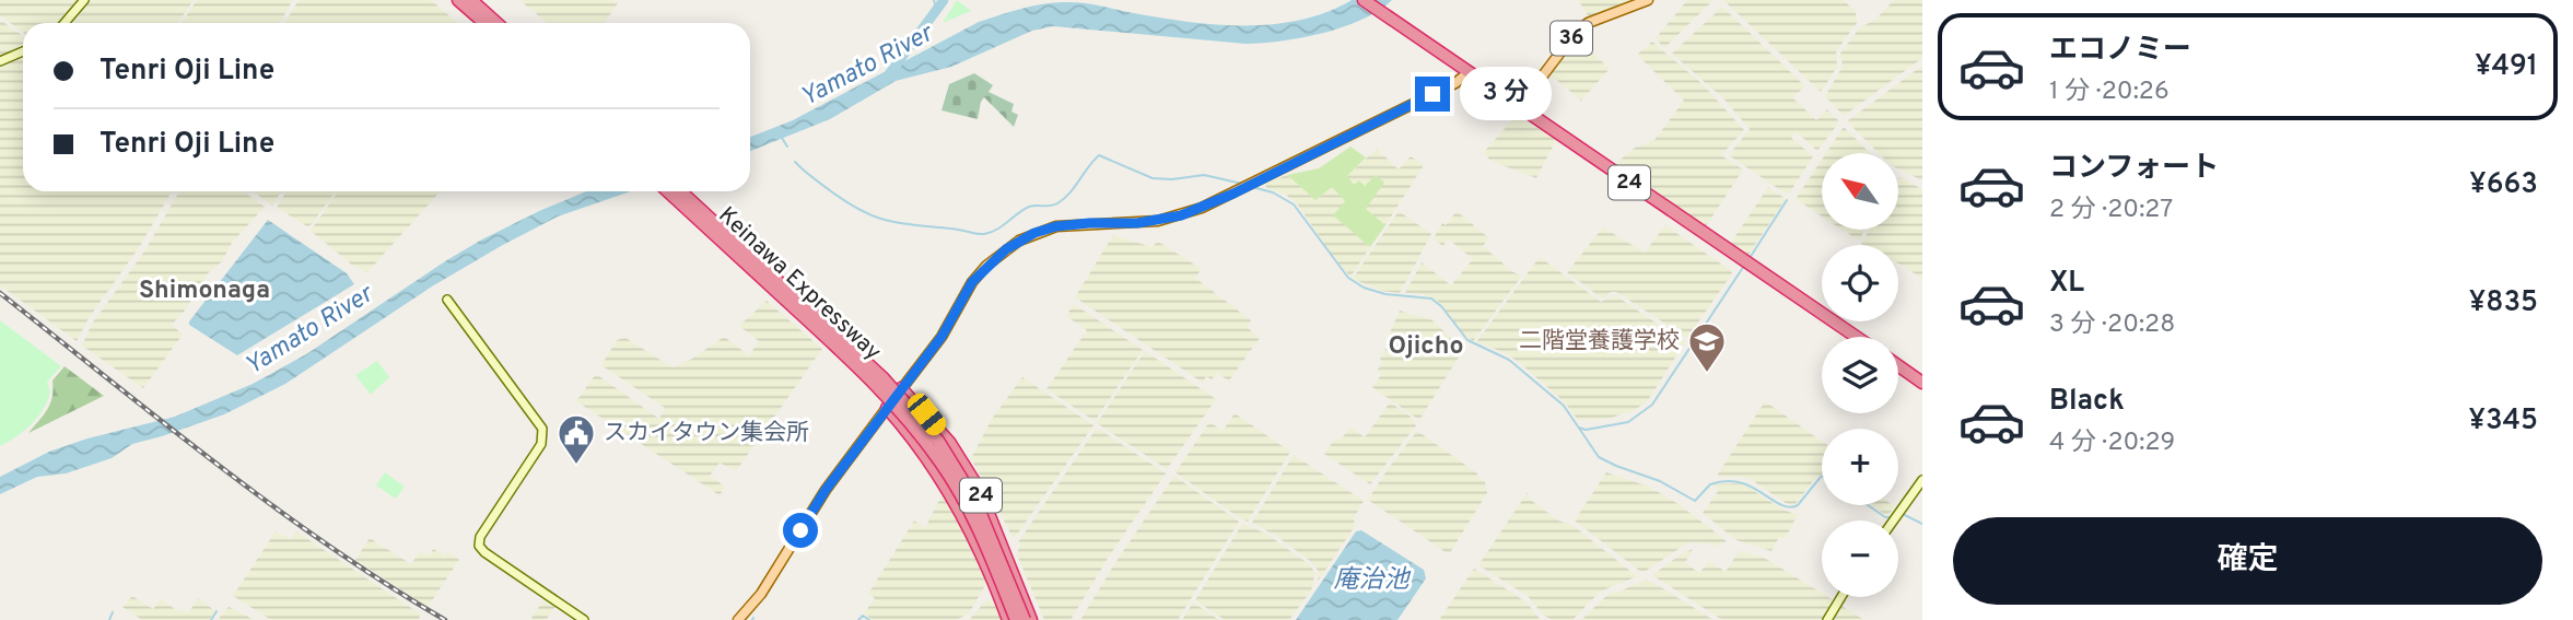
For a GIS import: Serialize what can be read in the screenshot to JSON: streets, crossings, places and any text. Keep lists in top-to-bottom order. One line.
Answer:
{"streets":{"highway":["24","Keinawa Expressway"],"main road":["36"]},"crossings":[["36","24"],["24","Keinawa Expressway"]],"districts":["Shimonaga","Ojicho"],"water":["Yamato River","庵治池"],"places":{"school or university":["二階堂養護学校"],"public building":["スカイタウン集会所"]},"north":"top left","page":{"list":[{"name":"エコノミー","note":"1 分 · 20:26","value":"¥491"},{"name":"コンフォート","note":"2 分 · 20:27","value":"¥663"},{"name":"XL","note":"3 分 · 20:28","value":"¥835"},{"name":"Black","note":"4 分 · 20:29","value":"¥345"}],"banner":["Tenri Oji Line","Tenri Oji Line"],"bubble":"3 分","map_buttons":["+","−"],"buttons":"確定"}}
